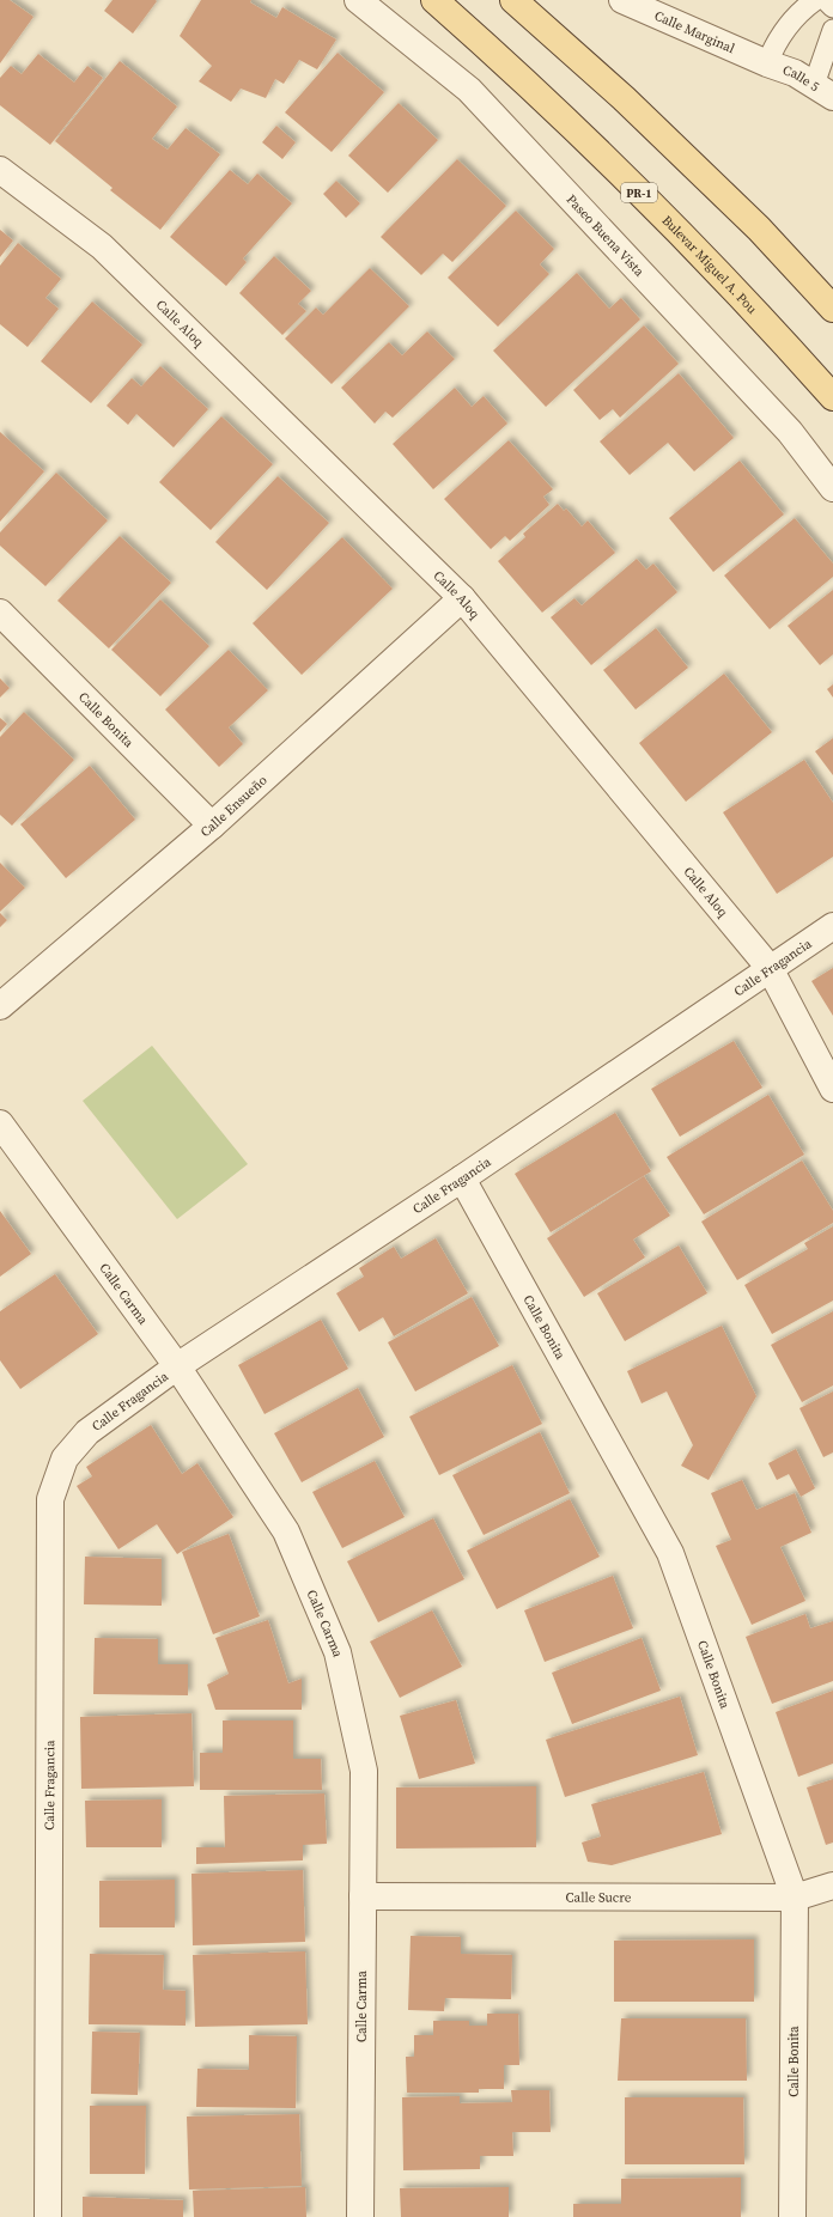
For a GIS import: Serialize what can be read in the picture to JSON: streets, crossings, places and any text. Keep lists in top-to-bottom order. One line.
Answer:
{"streets":{"main road":["PR-1","Bulevar Miguel A. Pou"],"street":["Calle Marginal","Calle 5","Paseo Buena Vista","Calle Aloq","Calle Bonita","Calle Ensueño","Calle Fragancia","Calle Carma","Calle Sucre"]},"crossings":[["Calle Marginal","Calle 5"],["Calle Aloq","Calle Ensueño"],["Calle Aloq","Calle Fragancia"],["Calle Bonita","Calle Ensueño"],["Calle Bonita","Calle Fragancia"],["Calle Bonita","Calle Sucre"],["Calle Fragancia","Calle Carma"],["Calle Carma","Calle Sucre"]]}
